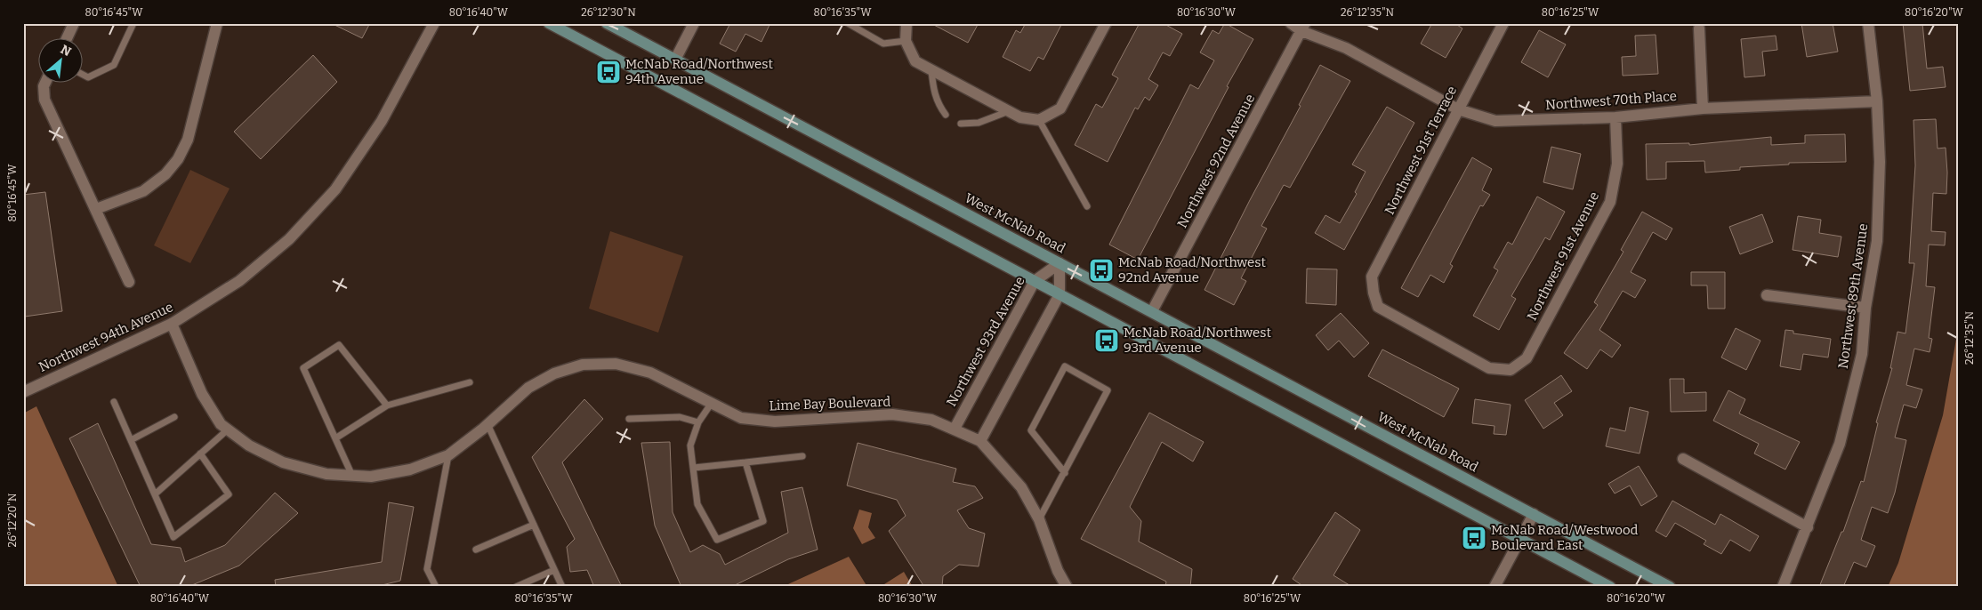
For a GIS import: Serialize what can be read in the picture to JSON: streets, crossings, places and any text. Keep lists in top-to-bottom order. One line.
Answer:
{"streets":{"main road":["West McNab Road"],"street":["Northwest 70th Place","Northwest 91st Terrace","Northwest 92nd Avenue","Northwest 91st Avenue","Northwest 89th Avenue","Northwest 94th Avenue","Northwest 93rd Avenue","Lime Bay Boulevard"]},"crossings":[["Northwest 70th Place","Northwest 91st Terrace"],["Northwest 70th Place","Northwest 92nd Avenue"],["Northwest 70th Place","Northwest 91st Avenue"],["Northwest 70th Place","Northwest 89th Avenue"],["Northwest 91st Terrace","Northwest 91st Avenue"],["Northwest 92nd Avenue","West McNab Road"],["West McNab Road","Northwest 93rd Avenue"],["Northwest 94th Avenue","Lime Bay Boulevard"],["Northwest 93rd Avenue","Lime Bay Boulevard"]],"places":{"bus stop":["McNab Road/Northwest 94th Avenue","McNab Road/Northwest 92nd Avenue","McNab Road/Northwest 93rd Avenue","McNab Road/Westwood Boulevard East"]},"north":"top right","coordinates":["80°16'45\"W","80°16'40\"W","26°12'30\"N","80°16'35\"W","80°16'30\"W","26°12'35\"N","80°16'25\"W","80°16'20\"W","26°12'20\"N"]}
